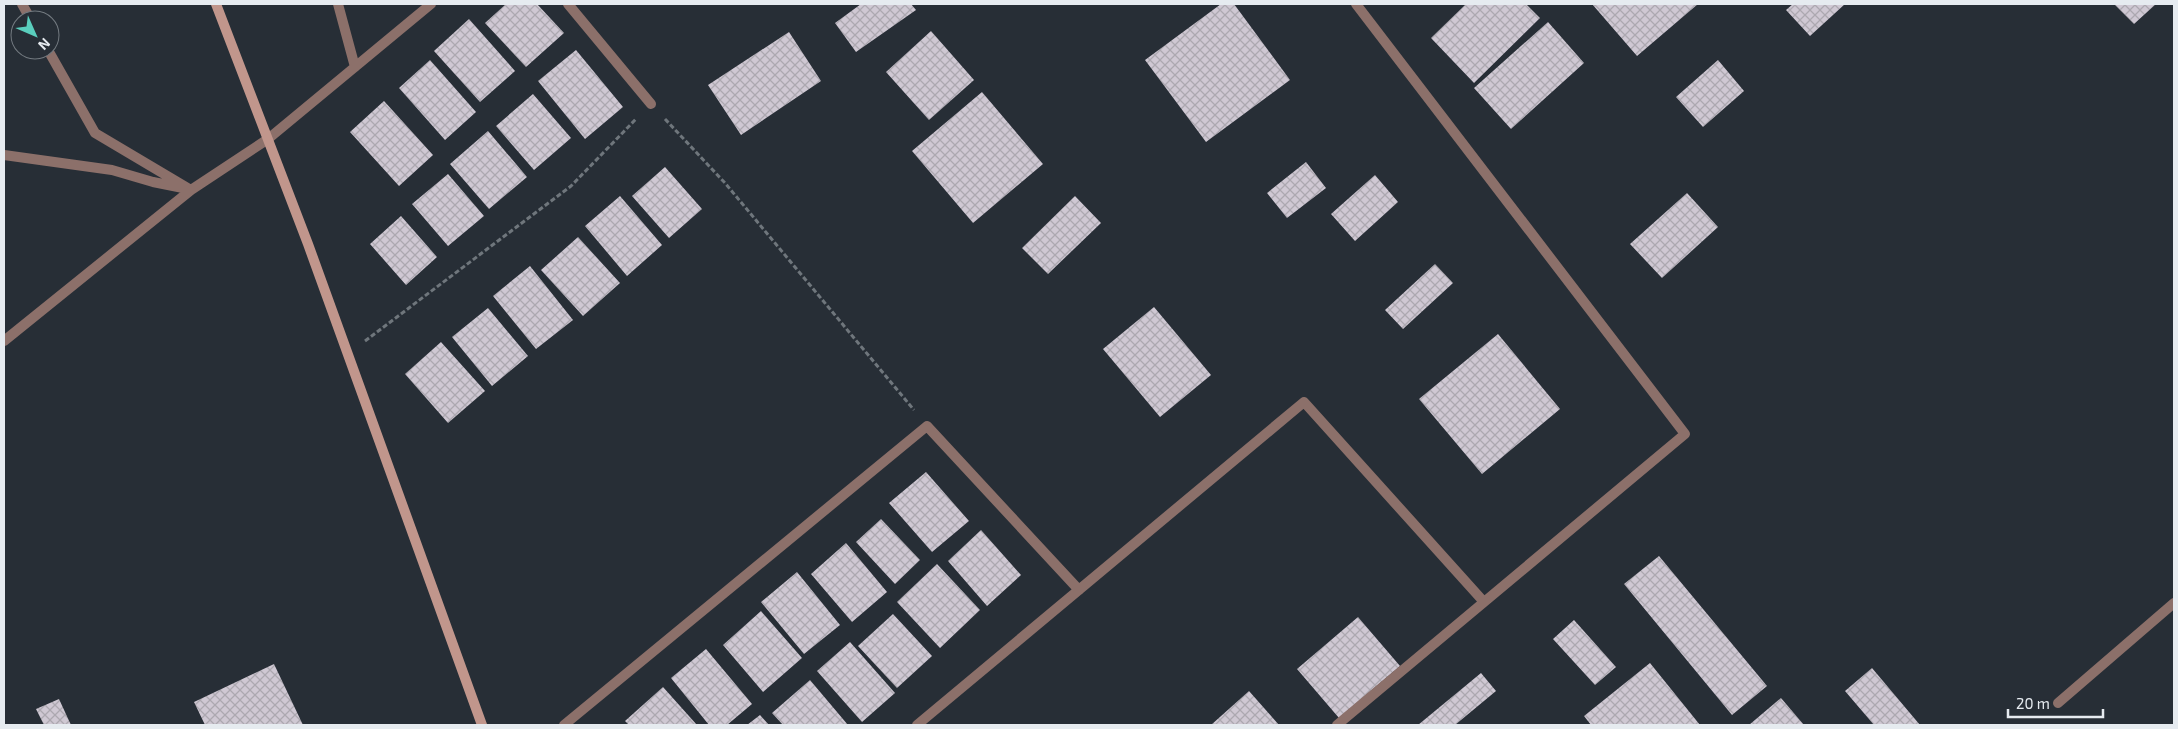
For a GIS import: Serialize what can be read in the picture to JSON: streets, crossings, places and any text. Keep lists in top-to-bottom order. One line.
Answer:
{"scale_bar":"20 m","north":"bottom right"}
